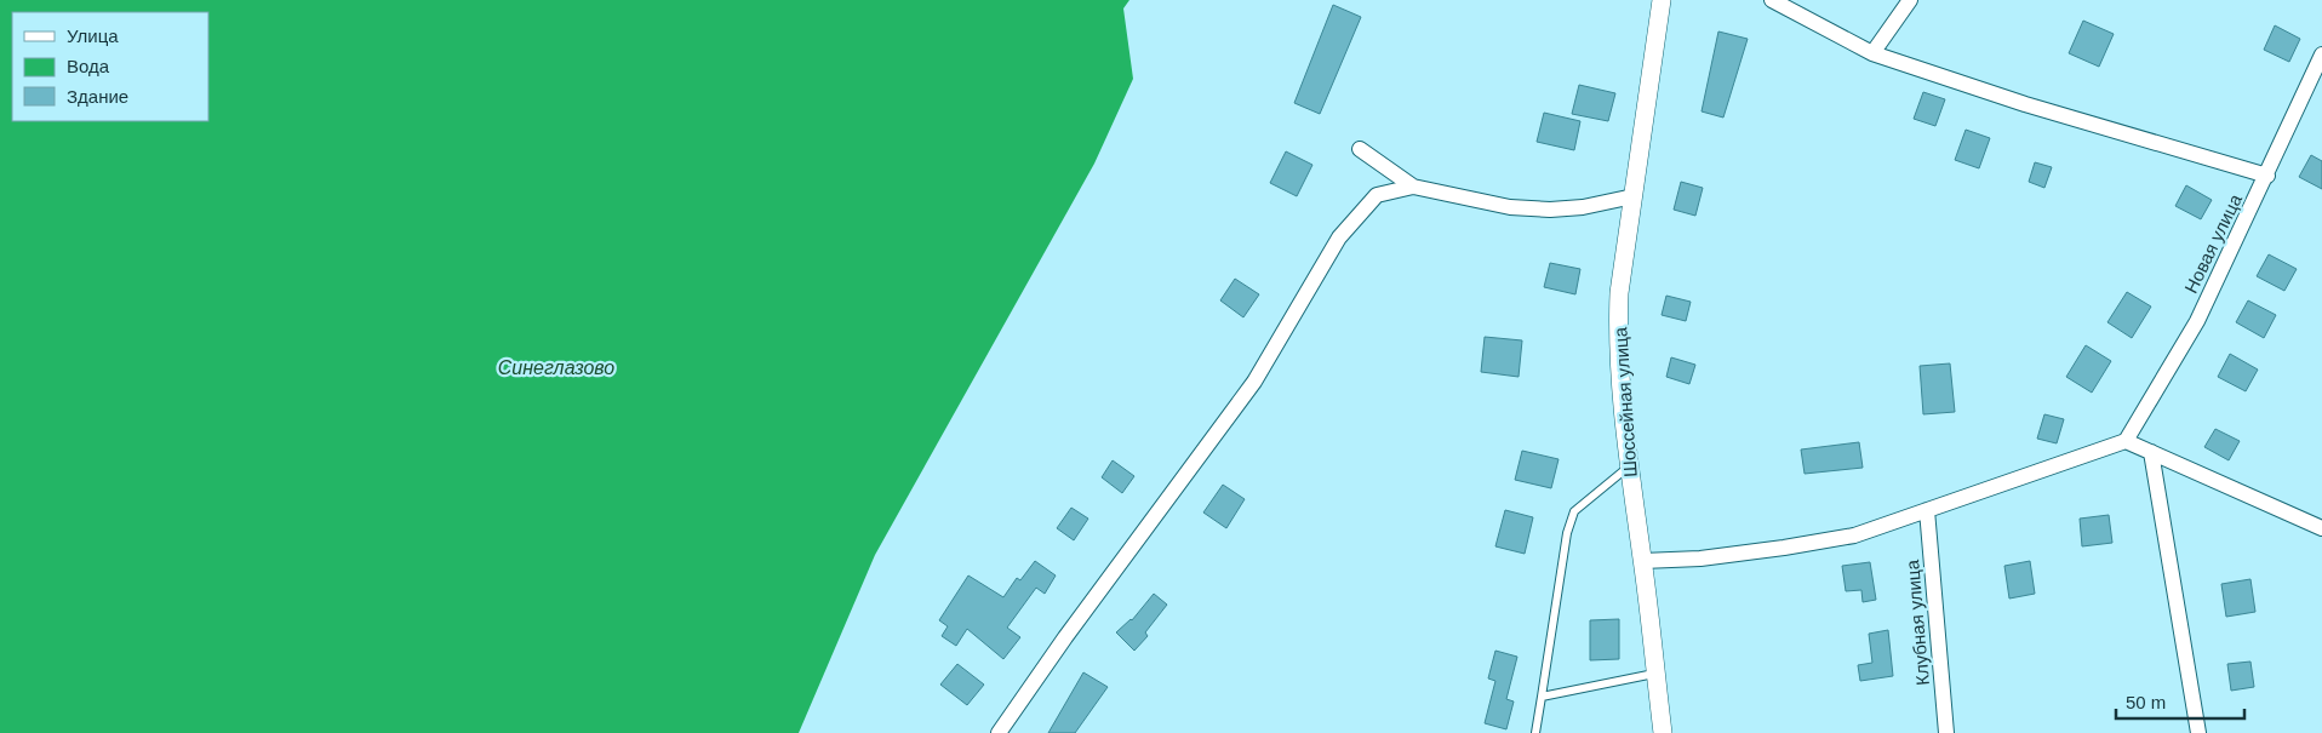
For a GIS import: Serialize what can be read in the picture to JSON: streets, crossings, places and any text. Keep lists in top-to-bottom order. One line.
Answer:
{"streets":{"street":["Новая улица","Шоссейная улица","Клубная улица"]},"water":["Синеглазово"],"legend":["Улица","Вода","Здание"],"scale_bar":"50 m"}
